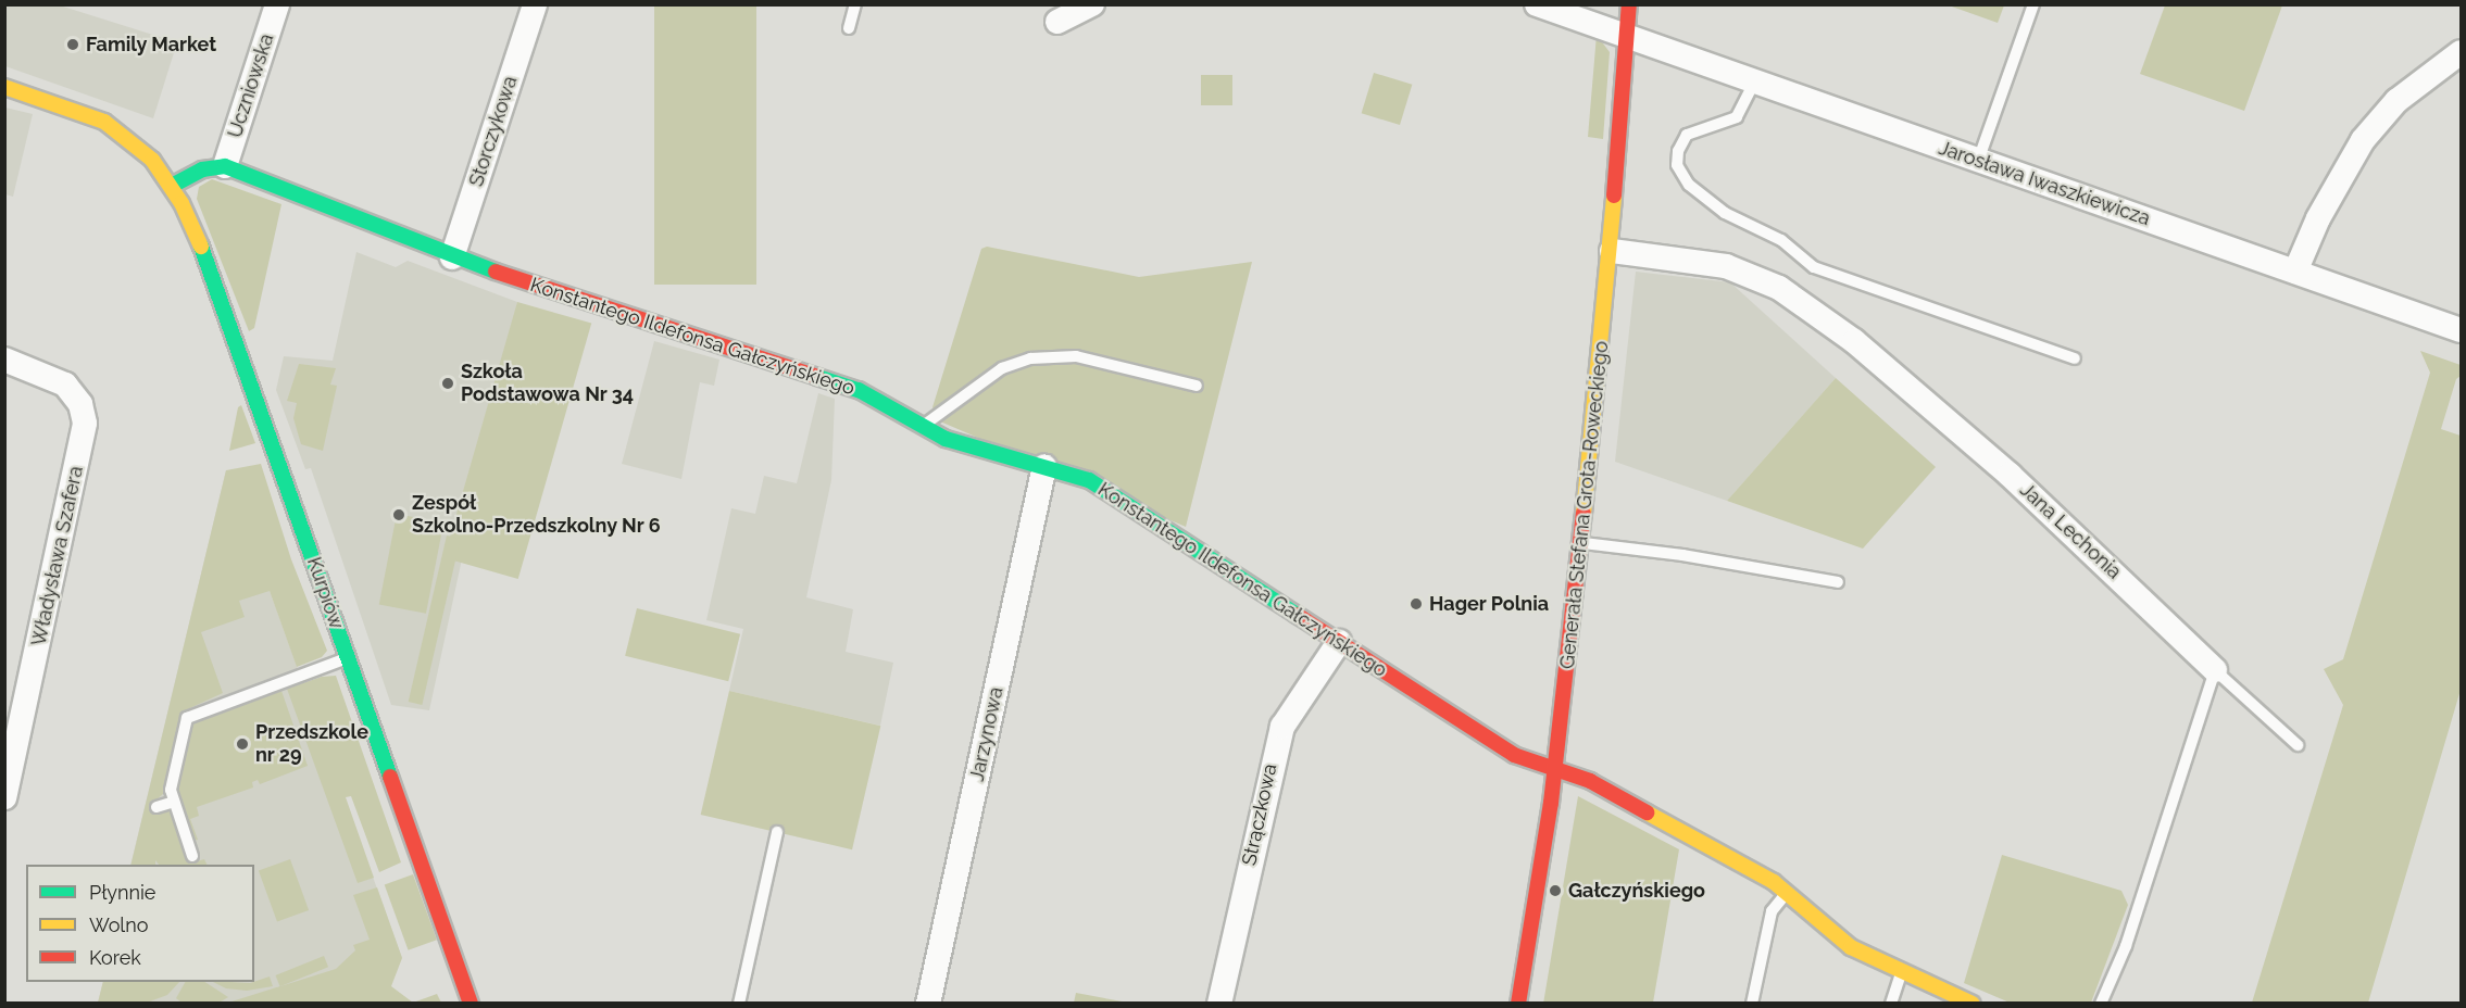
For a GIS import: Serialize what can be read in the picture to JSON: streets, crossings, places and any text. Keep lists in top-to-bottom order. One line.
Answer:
{"streets":{"street":["Uczniowska","Storczykowa","Jarosława Iwaszkiewicza","Konstantego Ildefonsa Gałczyńskiego","Generała Stefana Grota-Roweckiego","Jana Lechonia","Władysława Szafera","Kurpiów","Jarzynowa","Strączkowa"]},"crossings":[["Uczniowska","Konstantego Ildefonsa Gałczyńskiego"],["Storczykowa","Konstantego Ildefonsa Gałczyńskiego"],["Jarosława Iwaszkiewicza","Generała Stefana Grota-Roweckiego"],["Konstantego Ildefonsa Gałczyńskiego","Generała Stefana Grota-Roweckiego"],["Konstantego Ildefonsa Gałczyńskiego","Jarzynowa"],["Konstantego Ildefonsa Gałczyńskiego","Strączkowa"],["Generała Stefana Grota-Roweckiego","Jana Lechonia"]],"places":["Family Market","Szkoła Podstawowa Nr 34","Zespół Szkolno-Przedszkolny Nr 6","Hager Polnia","Przedszkole nr 29","Gałczyńskiego"],"legend":["Płynnie","Wolno","Korek"]}
